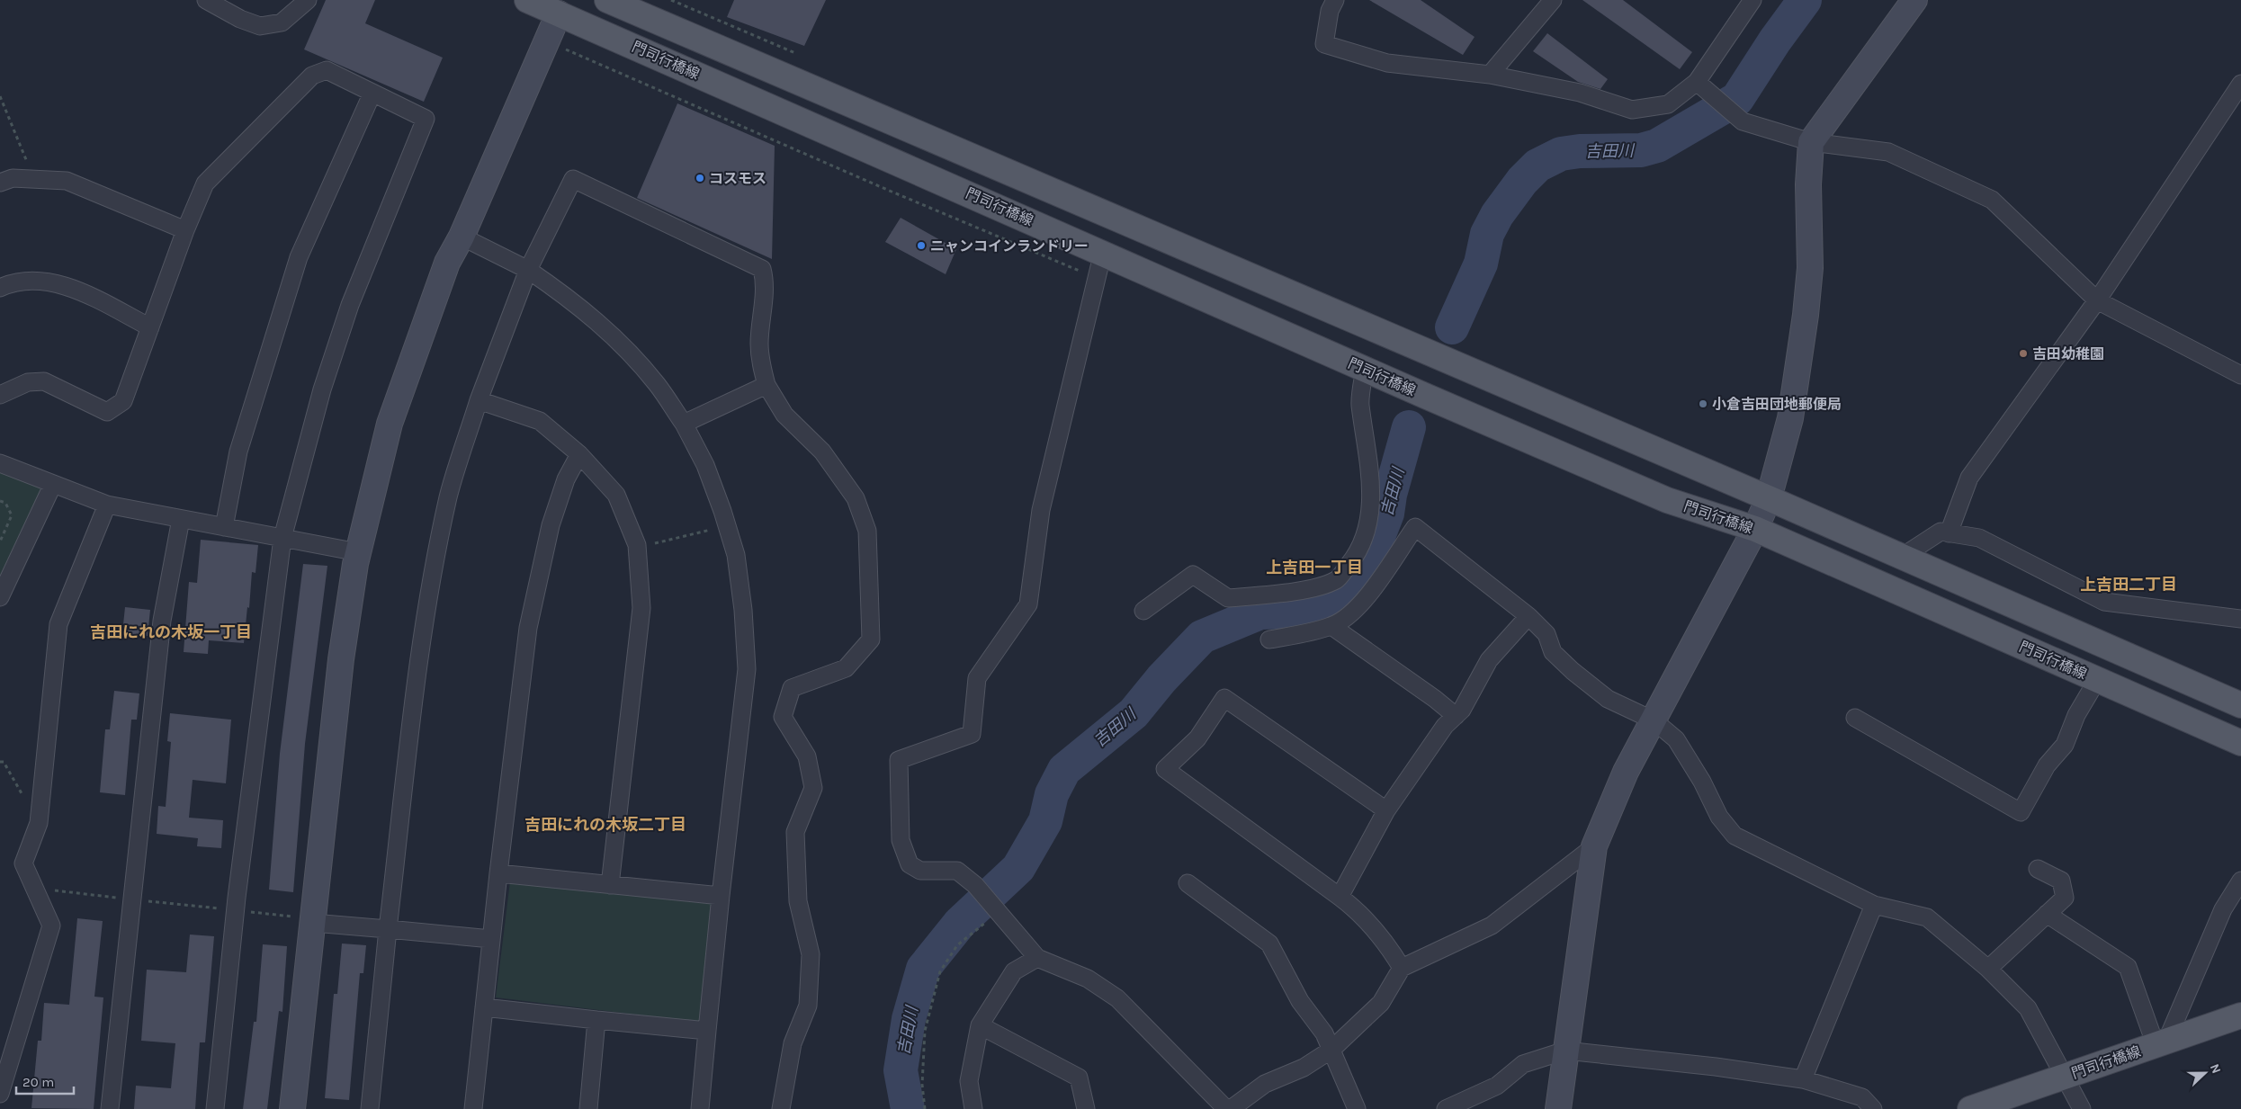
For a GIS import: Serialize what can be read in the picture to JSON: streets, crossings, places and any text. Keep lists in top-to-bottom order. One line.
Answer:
{"streets":{"main road":["門司行橋線"]},"districts":["上吉田一丁目","上吉田二丁目","吉田にれの木坂一丁目","吉田にれの木坂二丁目"],"water":["吉田川"],"places":["コスモス","ニャンコインランドリー","吉田幼稚園","小倉吉田団地郵便局"],"scale_bar":"20 m","north":"right"}
